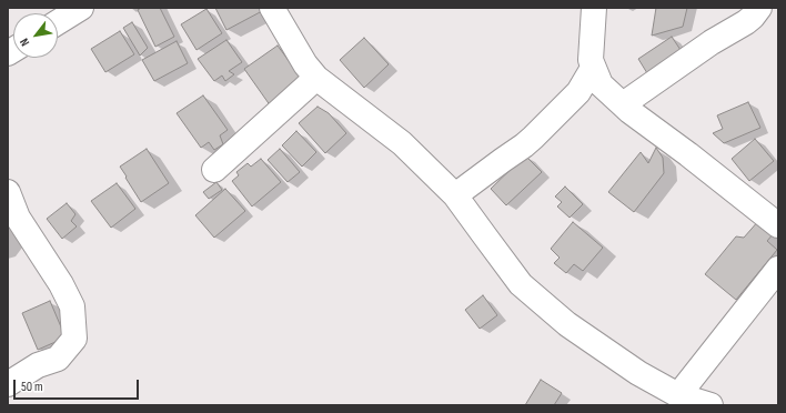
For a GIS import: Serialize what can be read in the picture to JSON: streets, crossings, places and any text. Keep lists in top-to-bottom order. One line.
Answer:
{"scale_bar":"50 m","north":"bottom left"}
